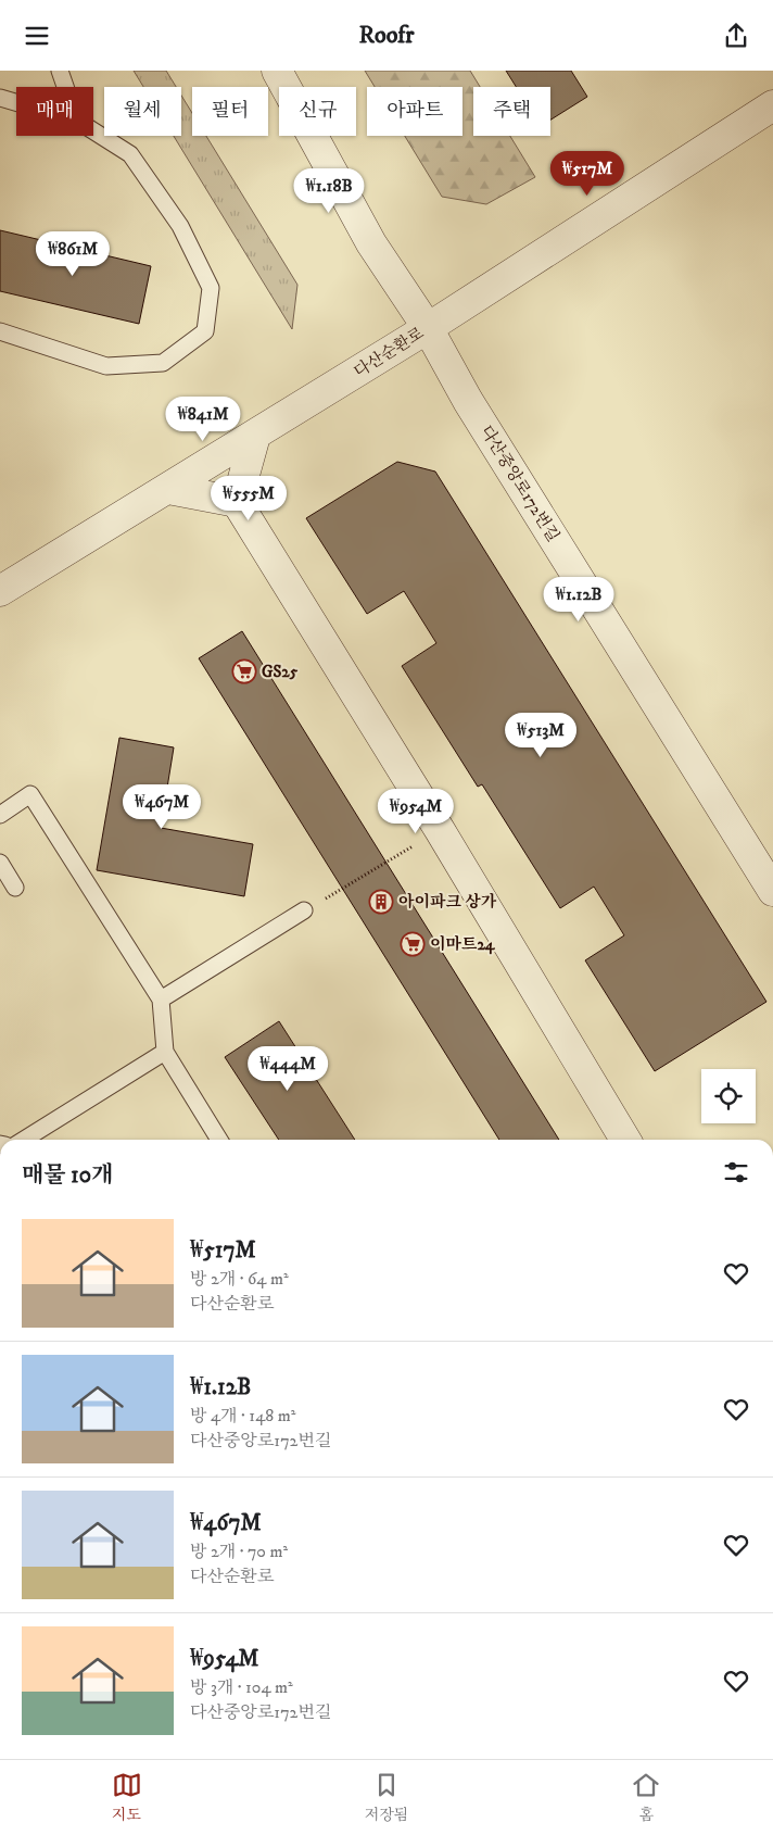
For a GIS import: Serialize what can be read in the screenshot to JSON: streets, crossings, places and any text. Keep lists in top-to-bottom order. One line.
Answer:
{"streets":{"street":["다산순환로","다산중앙로172번길"]},"crossings":[["다산순환로","다산중앙로172번길"]],"places":{"supermarket":["GS25","이마트24"],"building":["아이파크 상가"]},"page":{"header":"Roofr","chip":["매매","월세","필터","신규","아파트","주택"],"price":["₩517M","₩1.18B","₩861M","₩841M","₩555M","₩1.12B","₩513M","₩467M","₩954M","₩444M"],"heading":"매물 10개","list":[{"name":"₩517M","note":"방 2개 · 64 m² · 다산순환로"},{"name":"₩1.12B","note":"방 4개 · 148 m² · 다산중앙로172번길"},{"name":"₩467M","note":"방 2개 · 70 m² · 다산순환로"},{"name":"₩954M","note":"방 3개 · 104 m² · 다산중앙로172번길"}],"tabs":["지도","저장됨","홈"]}}
